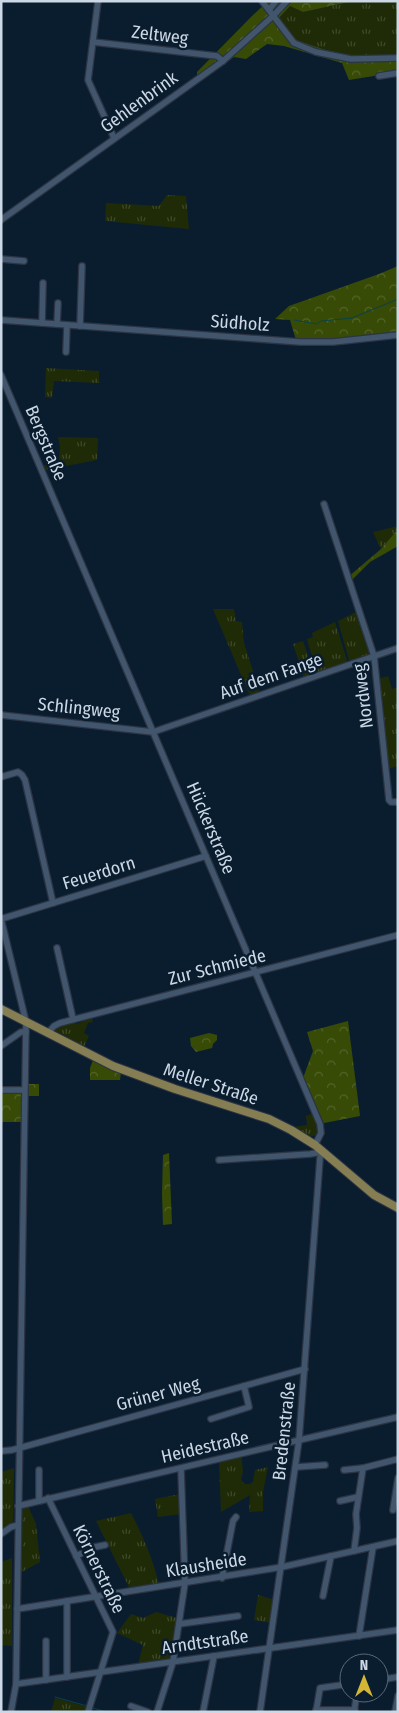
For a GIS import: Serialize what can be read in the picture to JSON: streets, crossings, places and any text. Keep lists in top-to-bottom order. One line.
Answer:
{"streets":{"main road":["Meller Straße"],"street":["Zeltweg","Gehlenbrink","Südholz","Bergstraße","Auf dem Fange","Nordweg","Schlingweg","Hückerstraße","Feuerdorn","Zur Schmiede","Grüner Weg","Bredenstraße","Heidestraße","Klausheide","Körnerstraße","Arndtstraße"]},"crossings":[["Zeltweg","Gehlenbrink"],["Bergstraße","Hückerstraße"],["Auf dem Fange","Nordweg"],["Auf dem Fange","Schlingweg"],["Auf dem Fange","Hückerstraße"],["Schlingweg","Hückerstraße"],["Hückerstraße","Feuerdorn"],["Hückerstraße","Zur Schmiede"],["Hückerstraße","Meller Straße"],["Zur Schmiede","Meller Straße"],["Meller Straße","Bredenstraße"],["Grüner Weg","Bredenstraße"],["Bredenstraße","Heidestraße"],["Bredenstraße","Klausheide"],["Bredenstraße","Arndtstraße"],["Heidestraße","Körnerstraße"],["Klausheide","Körnerstraße"],["Körnerstraße","Arndtstraße"]],"north":"top"}
